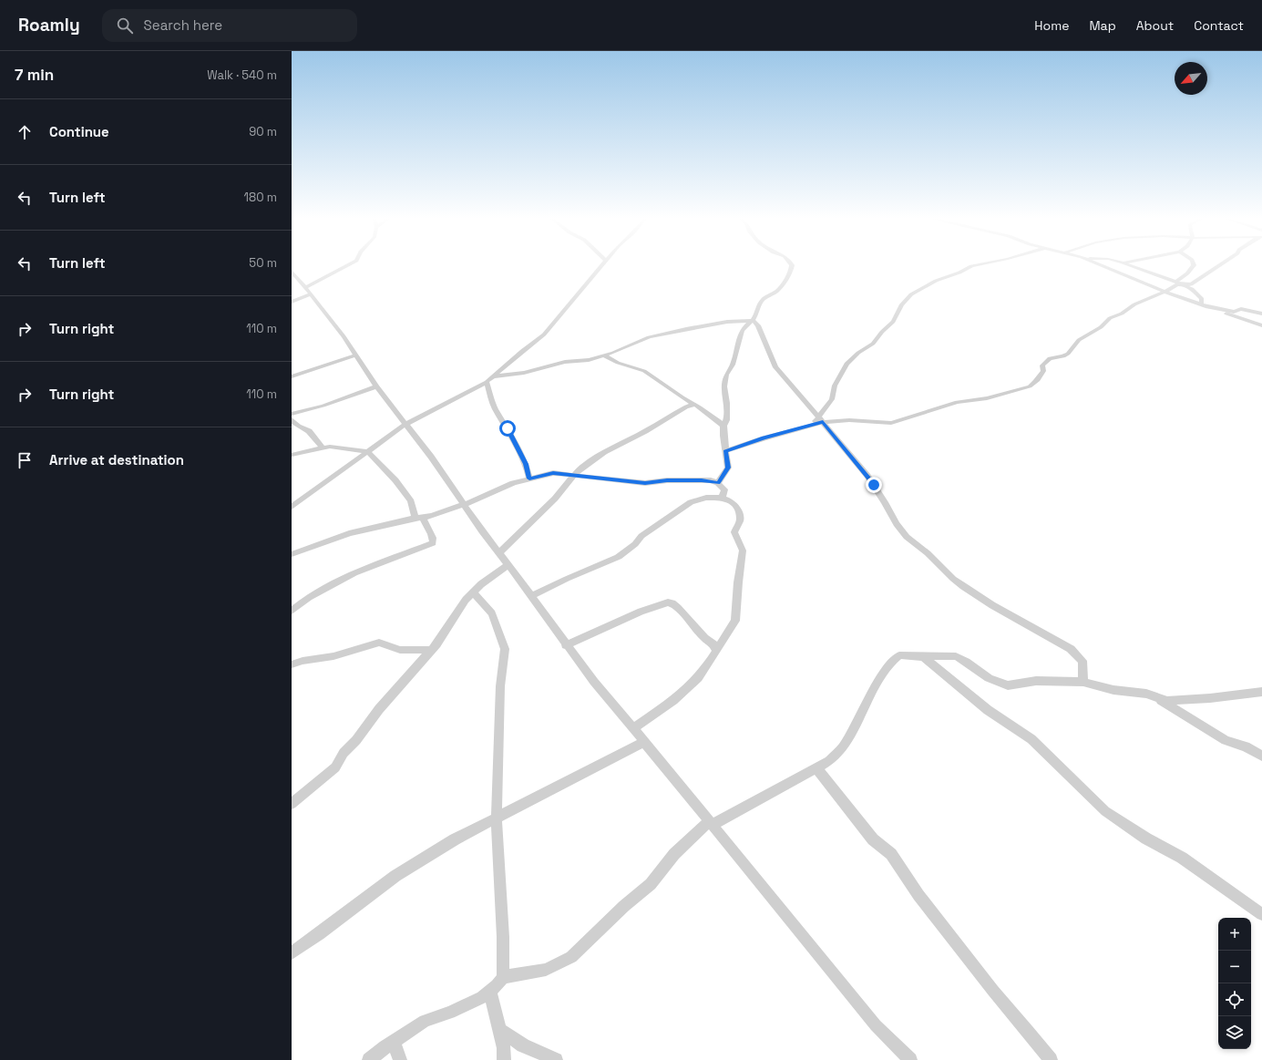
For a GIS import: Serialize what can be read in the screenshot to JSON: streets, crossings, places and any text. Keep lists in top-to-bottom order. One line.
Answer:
{"north":"bottom left","page":{"header":"Roamly","search":"Search here","nav":["Home","Map","About","Contact"],"heading":["7 min","Walk · 540 m"],"list":[["Continue","90 m"],["Turn left","180 m"],["Turn left","50 m"],["Turn right","110 m"],["Turn right","110 m"],"Arrive at destination"],"map_buttons":["+","−"]}}
